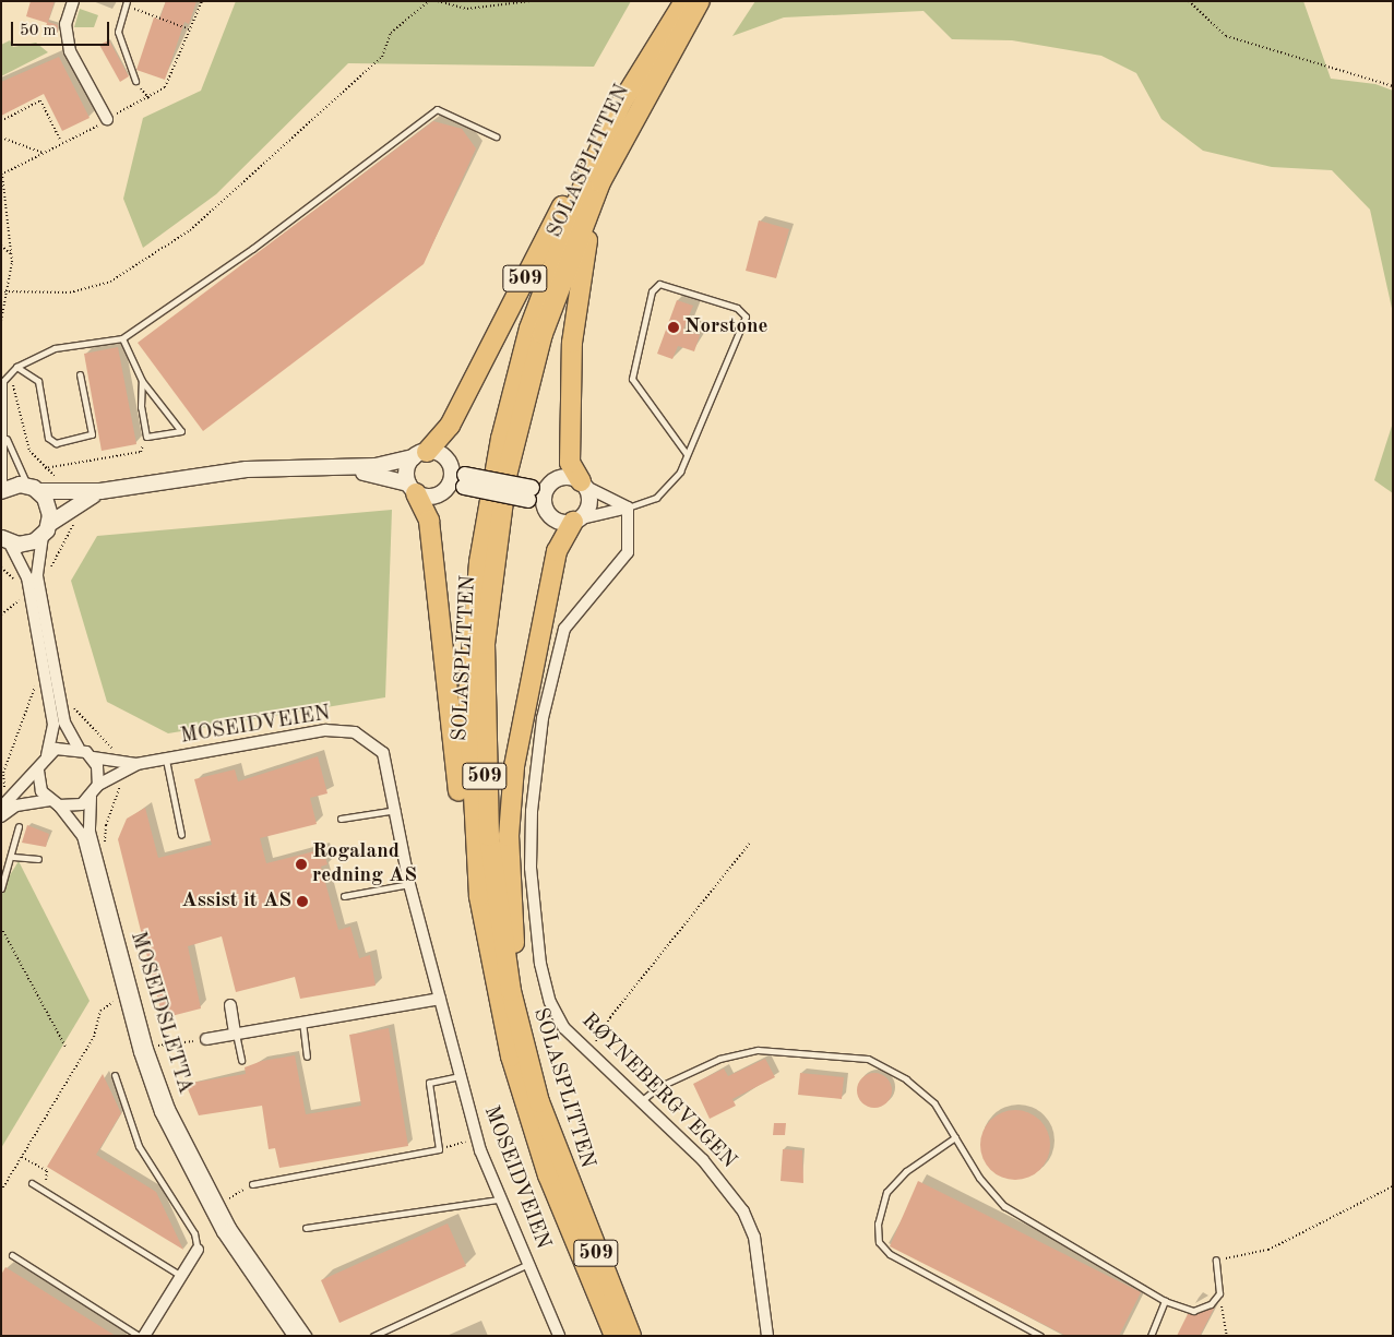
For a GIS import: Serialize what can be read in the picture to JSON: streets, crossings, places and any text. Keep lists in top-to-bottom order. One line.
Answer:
{"streets":{"highway":["SOLASPLITTEN","509"],"street":["MOSEIDVEIEN","MOSEIDSLETTA","RØYNEBERGVEGEN"]},"crossings":[["SOLASPLITTEN","509"]],"places":["Norstone","Rogaland redning AS","Assist it AS"],"scale_bar":"50 m"}
